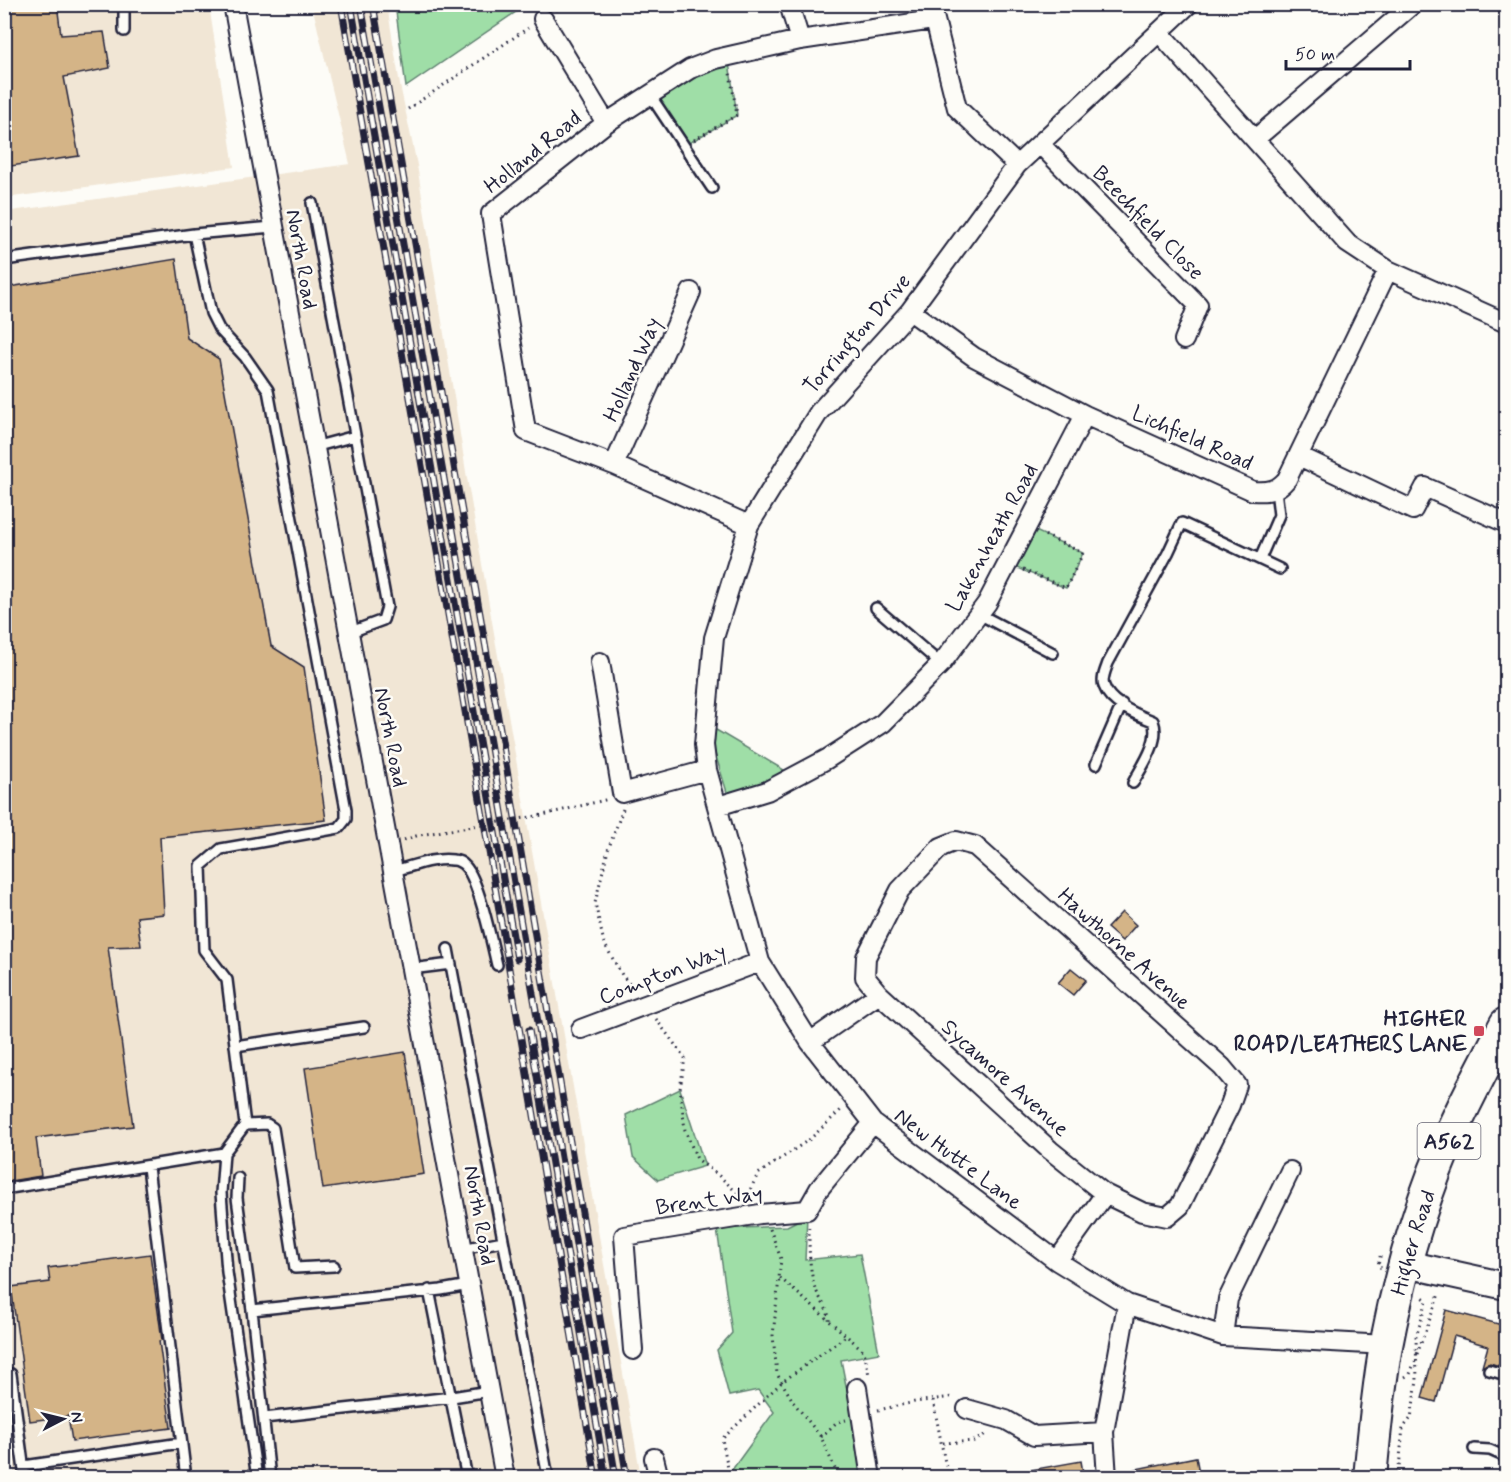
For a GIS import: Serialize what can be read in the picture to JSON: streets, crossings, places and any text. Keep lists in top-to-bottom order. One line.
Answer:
{"streets":{"highway":["A562","Higher Road"],"street":["Holland Road","Beechfield Close","North Road","Torrington Drive","Holland Way","Lichfield Road","Lakenheath Road","Hawthorne Avenue","Compton Way","Sycamore Avenue","New Hutte Lane","Brent Way"]},"crossings":[["Holland Road","Torrington Drive"],["Holland Road","Holland Way"],["Beechfield Close","Torrington Drive"],["Torrington Drive","Lichfield Road"],["Torrington Drive","New Hutte Lane"],["Lichfield Road","Lakenheath Road"],["Lakenheath Road","New Hutte Lane"],["Hawthorne Avenue","Sycamore Avenue"],["Compton Way","New Hutte Lane"],["New Hutte Lane","Higher Road"]],"places":{"transit":["HIGHER ROAD/LEATHERS LANE"]},"scale_bar":"50 m","north":"right"}
